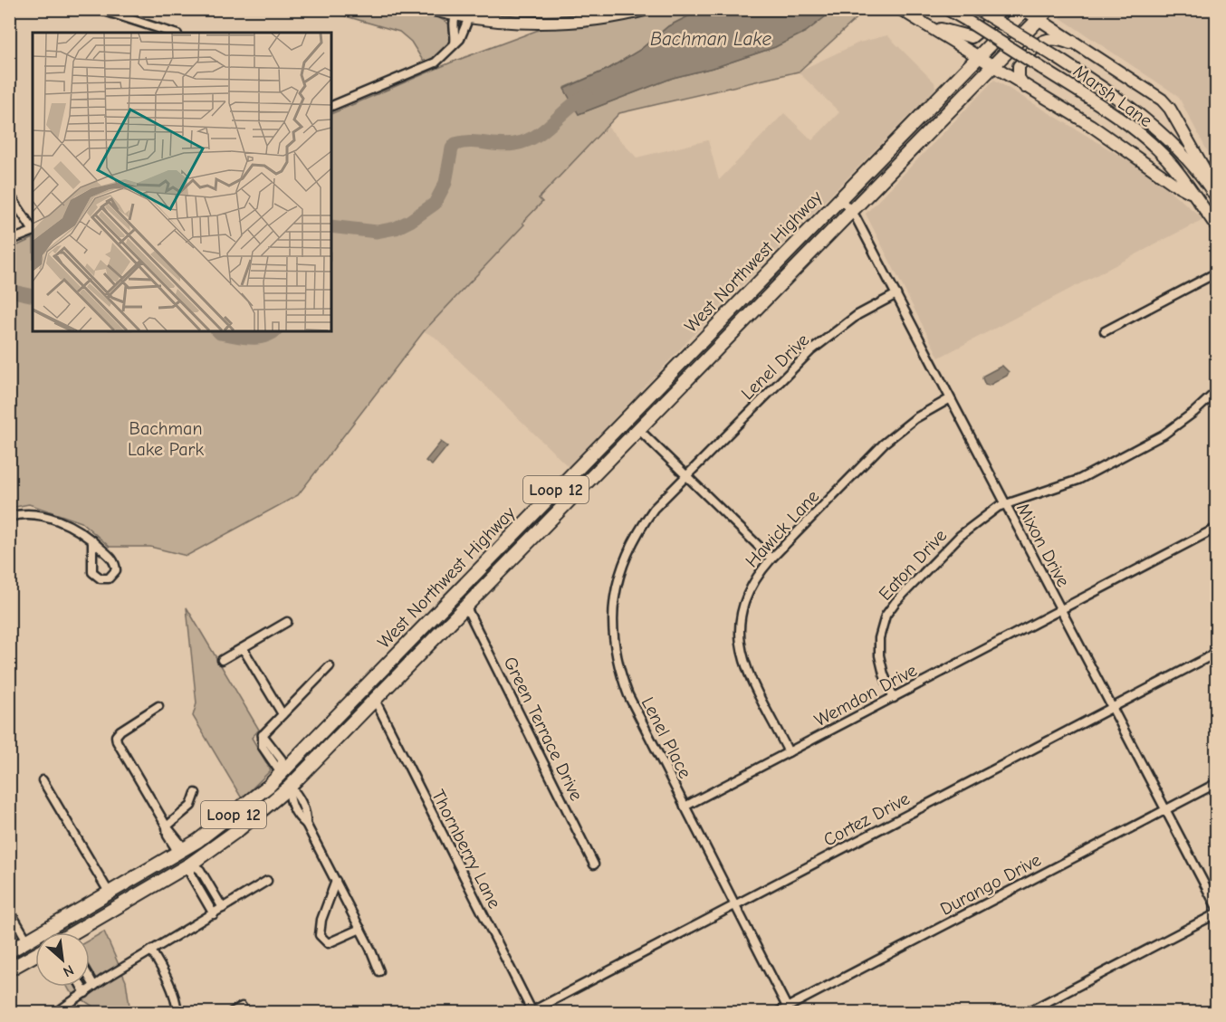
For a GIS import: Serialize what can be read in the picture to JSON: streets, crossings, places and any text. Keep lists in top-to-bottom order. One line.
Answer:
{"streets":{"main road":["Marsh Lane","West Northwest Highway","Loop 12"],"street":["Lenel Drive","Hawick Lane","Mixon Drive","Eaton Drive","Wemdon Drive","Green Terrace Drive","Lenel Place","Cortez Drive","Thornberry Lane","Durango Drive"]},"crossings":[["West Northwest Highway","Mixon Drive"],["West Northwest Highway","Green Terrace Drive"],["West Northwest Highway","Thornberry Lane"],["Lenel Drive","Mixon Drive"],["Lenel Drive","Lenel Place"],["Hawick Lane","Mixon Drive"],["Hawick Lane","Wemdon Drive"],["Mixon Drive","Eaton Drive"],["Mixon Drive","Wemdon Drive"],["Mixon Drive","Cortez Drive"],["Mixon Drive","Durango Drive"],["Eaton Drive","Wemdon Drive"],["Wemdon Drive","Lenel Place"],["Lenel Place","Cortez Drive"],["Lenel Place","Durango Drive"],["Cortez Drive","Thornberry Lane"]],"water":["Bachman Lake"],"parks":["Bachman Lake Park"],"north":"bottom right"}
